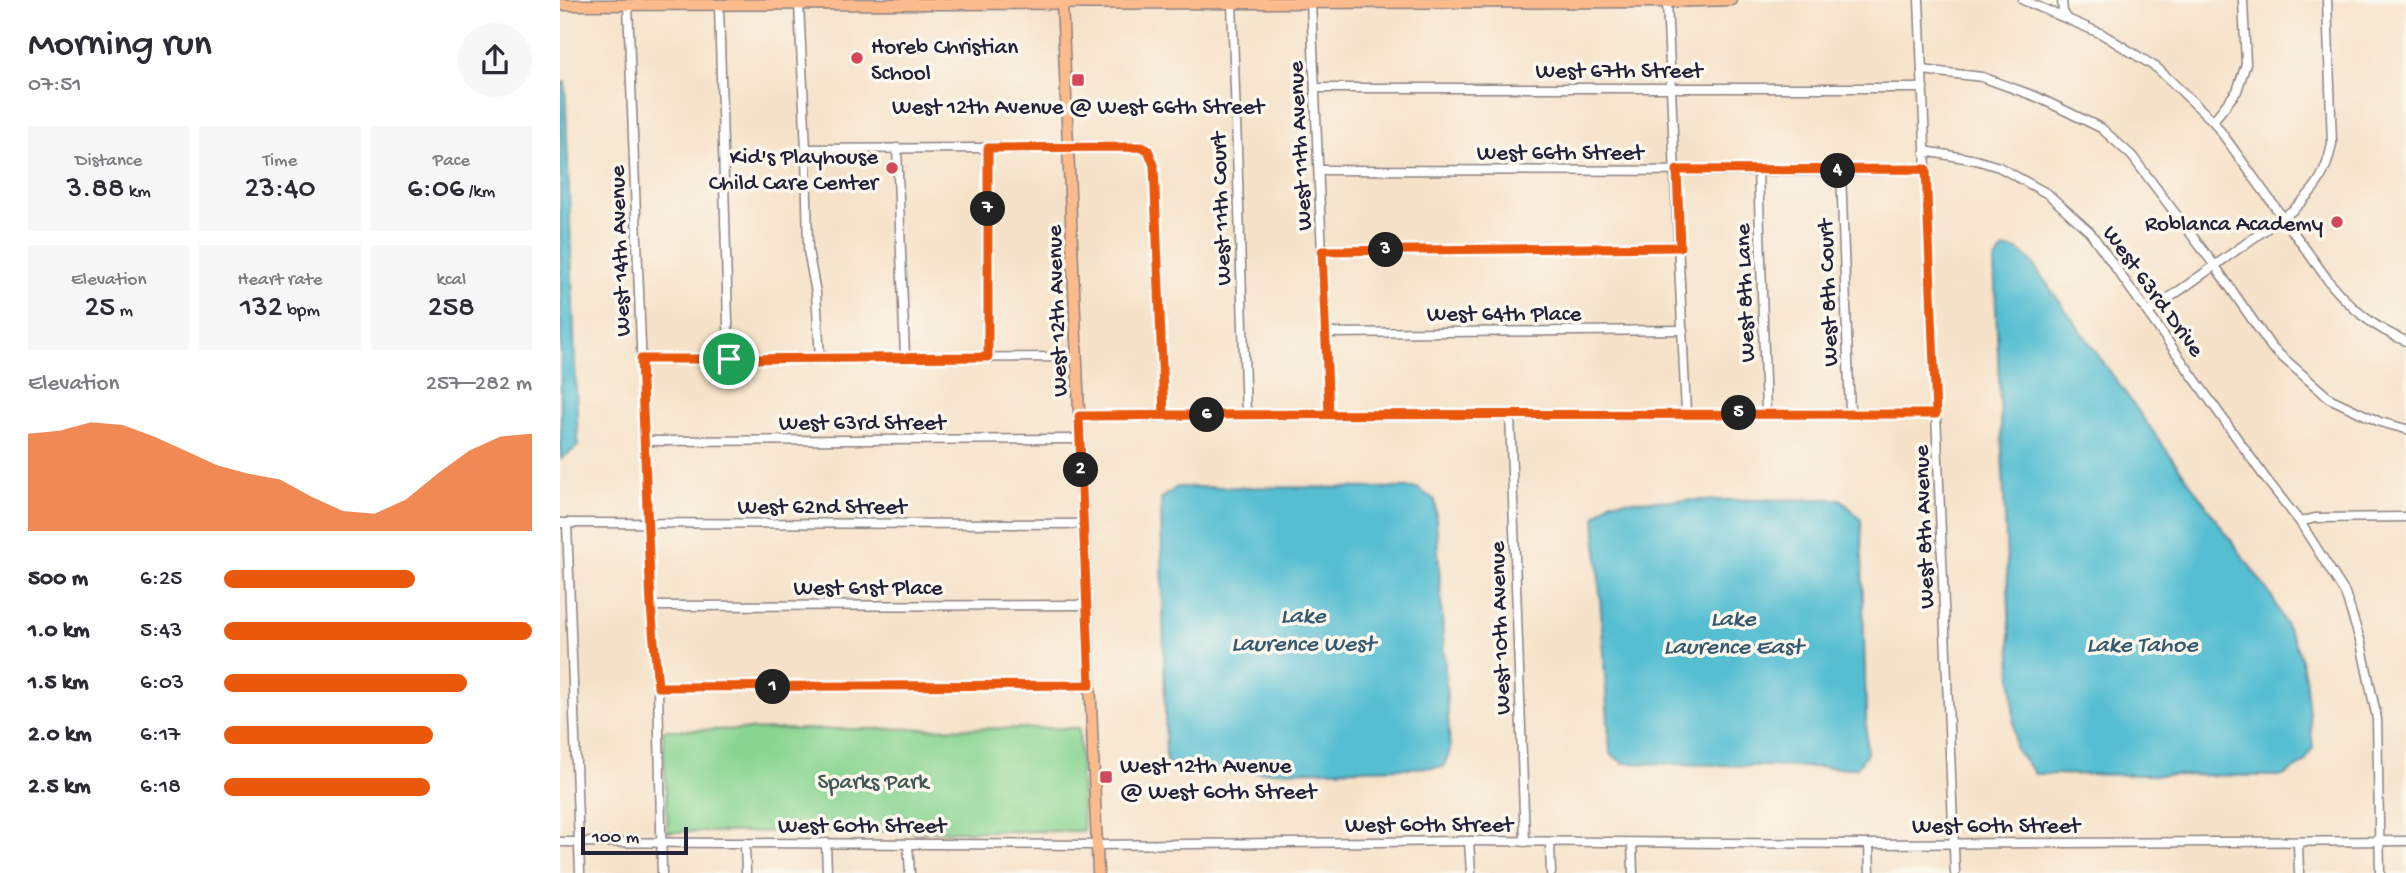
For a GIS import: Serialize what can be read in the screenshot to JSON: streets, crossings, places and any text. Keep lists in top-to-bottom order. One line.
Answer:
{"streets":{"main road":["West 12th Avenue"],"street":["West 67th Street","West 11th Avenue","West 66th Street","West 11th Court","West 14th Avenue","West 63rd Drive","West 8th Lane","West 8th Court","West 64th Place","West 63rd Street","West 62nd Street","West 8th Avenue","West 61st Place","West 10th Avenue","West 60th Street"]},"crossings":[["West 67th Street","West 11th Avenue"],["West 67th Street","West 8th Avenue"],["West 11th Avenue","West 66th Street"],["West 11th Avenue","West 64th Place"],["West 66th Street","West 8th Lane"],["West 66th Street","West 8th Court"],["West 66th Street","West 8th Avenue"],["West 14th Avenue","West 63rd Street"],["West 14th Avenue","West 62nd Street"],["West 14th Avenue","West 61st Place"],["West 14th Avenue","West 60th Street"],["West 63rd Drive","West 8th Avenue"],["West 63rd Drive","West 60th Street"],["West 12th Avenue","West 63rd Street"],["West 12th Avenue","West 62nd Street"],["West 12th Avenue","West 61st Place"],["West 12th Avenue","West 60th Street"],["West 8th Avenue","West 60th Street"],["West 10th Avenue","West 60th Street"]],"water":["Lake Laurence West","Lake Laurence East","Lake Tahoe"],"parks":["Sparks Park"],"places":{"other":["Horeb Christian School","Kid's Playhouse Child Care Center","Roblanca Academy"],"transit":["West 12th Avenue @ West 66th Street","West 12th Avenue @ West 60th Street"]},"scale_bar":"100 m","page":{"heading":["Morning run","07:51"],"stats":[["Distance","3.88 km"],["Time","23:40"],["Pace","6:06 /km"],["Elevation","25 m"],["Heart rate","132 bpm"],["kcal","258"]],"pins":["4","7","3","5","6","2","1"],"chart":["Elevation","257–282 m"],"list":[{"name":"500 m","note":"6:25"},{"name":"1.0 km","note":"5:43"},{"name":"1.5 km","note":"6:03"},{"name":"2.0 km","note":"6:17"},{"name":"2.5 km","note":"6:18"}],"scale":"100 m"}}
